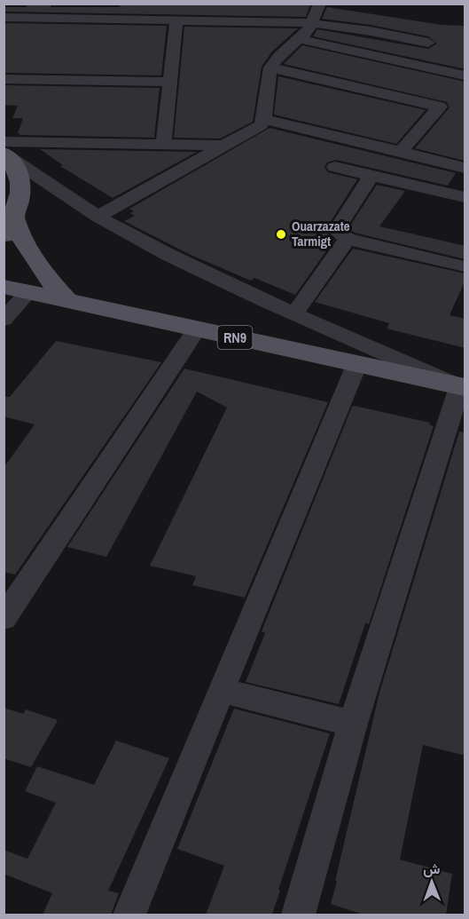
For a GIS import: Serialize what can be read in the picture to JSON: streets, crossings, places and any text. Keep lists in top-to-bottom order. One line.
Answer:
{"streets":{"main road":["RN9"]},"places":["Ouarzazate Tarmigt"],"north":"top"}
